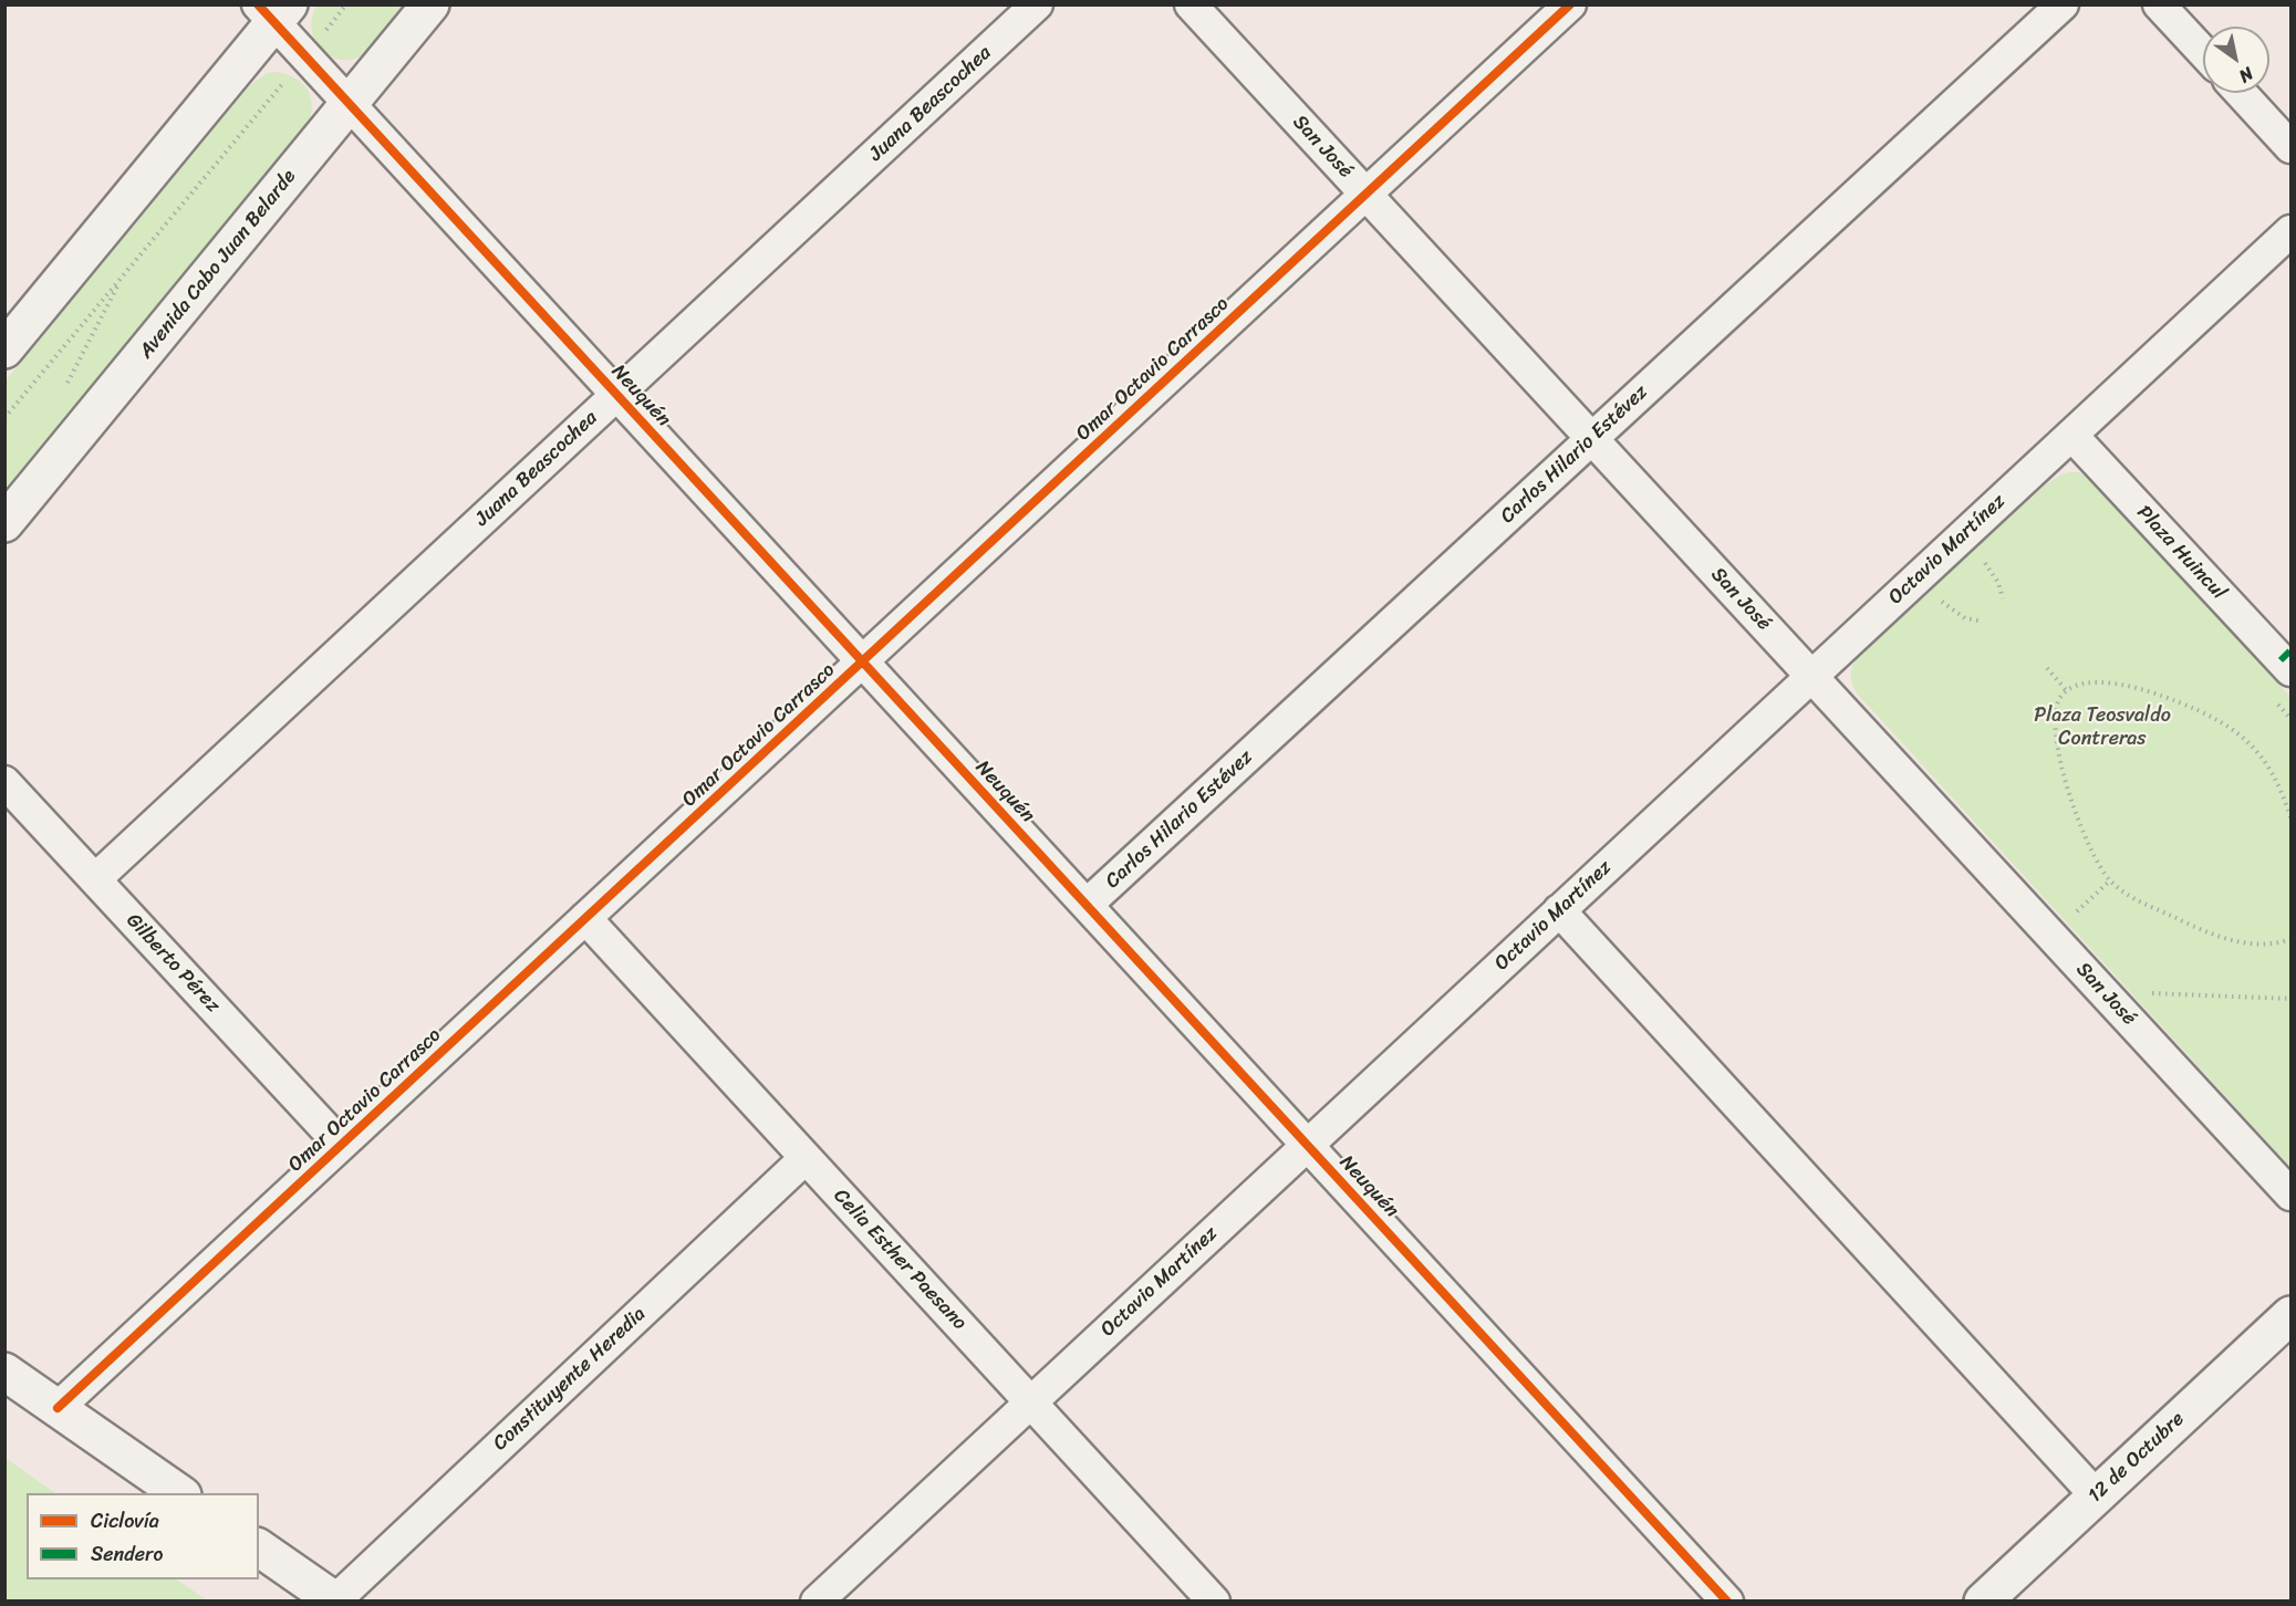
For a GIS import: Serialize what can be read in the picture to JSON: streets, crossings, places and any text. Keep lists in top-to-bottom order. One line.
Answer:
{"streets":{"main road":["Avenida Cabo Juan Belarde","12 de Octubre"],"street":["Juana Beascochea","San José","Omar Octavio Carrasco","Neuquén","Carlos Hilario Estévez","Octavio Martínez","Plaza Huincul","Gilberto Pérez","Celia Esther Paesano","Constituyente Heredia"]},"crossings":[["Juana Beascochea","Neuquén"],["Juana Beascochea","Gilberto Pérez"],["San José","Omar Octavio Carrasco"],["San José","Carlos Hilario Estévez"],["San José","Octavio Martínez"],["Avenida Cabo Juan Belarde","Neuquén"],["Omar Octavio Carrasco","Neuquén"],["Omar Octavio Carrasco","Gilberto Pérez"],["Omar Octavio Carrasco","Celia Esther Paesano"],["Neuquén","Carlos Hilario Estévez"],["Neuquén","Octavio Martínez"],["Octavio Martínez","Plaza Huincul"],["Octavio Martínez","Celia Esther Paesano"],["Celia Esther Paesano","Constituyente Heredia"]],"parks":["Plaza Teosvaldo Contreras"],"legend":["Ciclovía","Sendero"],"north":"bottom right"}
